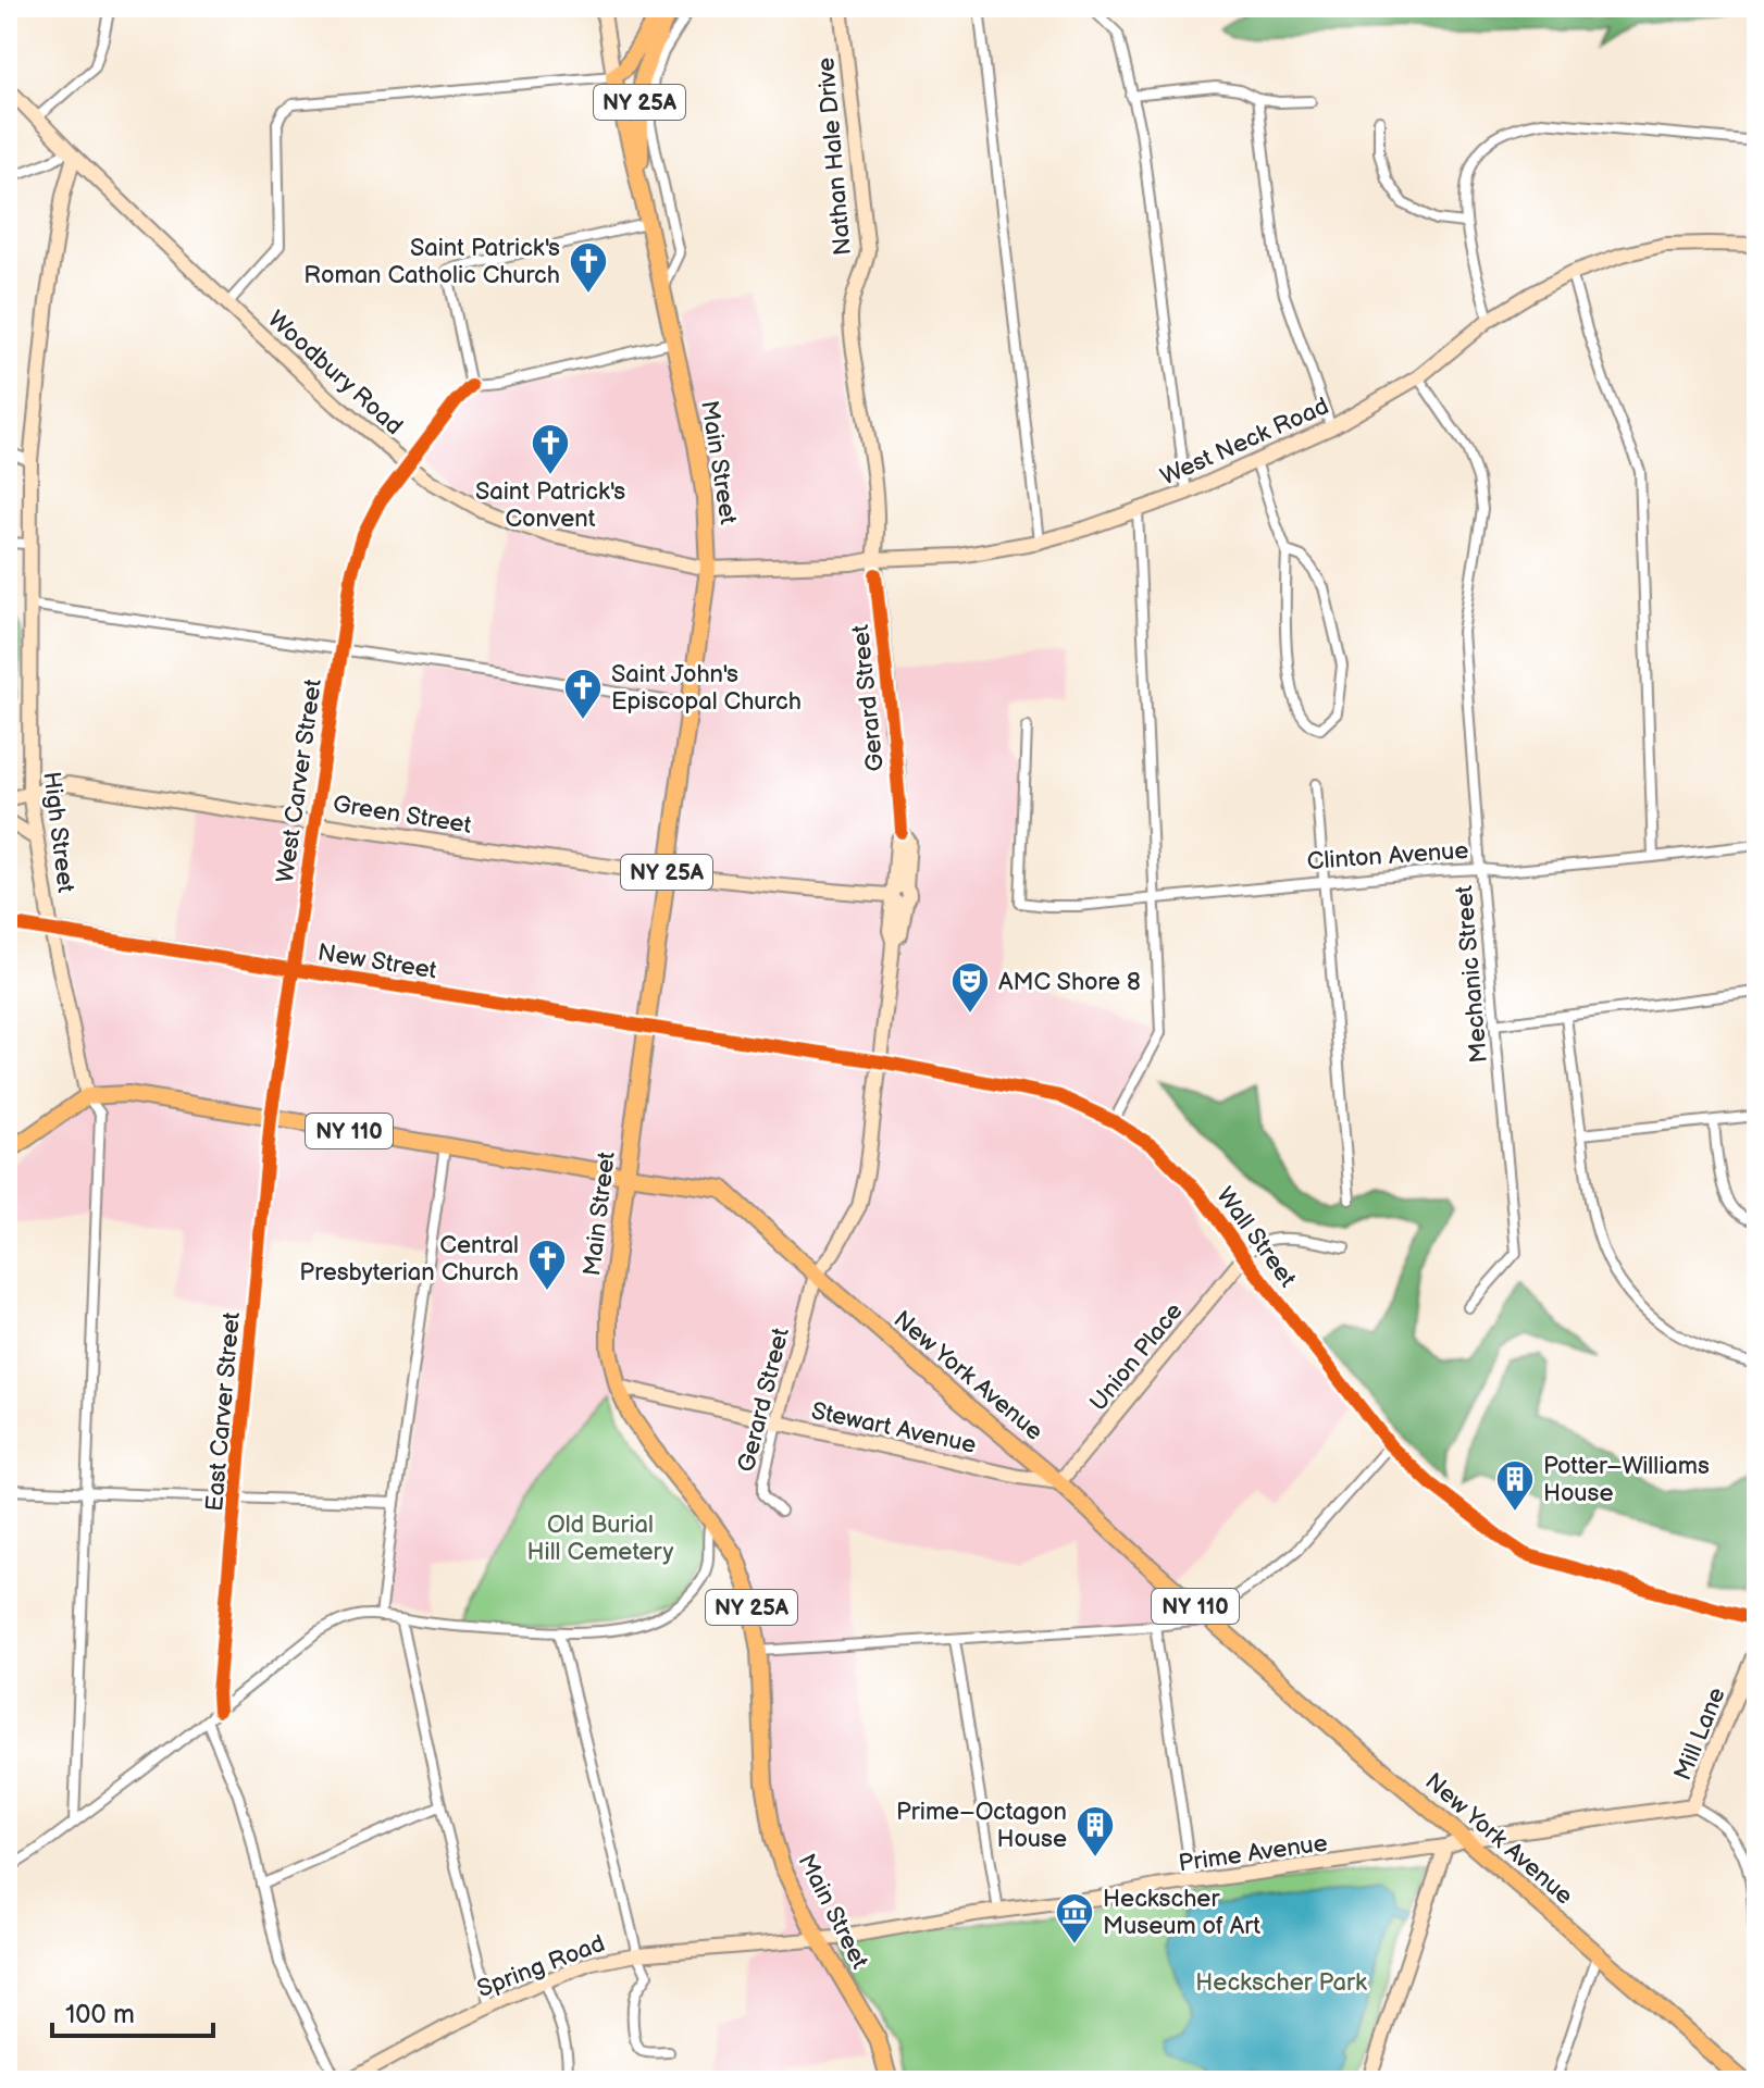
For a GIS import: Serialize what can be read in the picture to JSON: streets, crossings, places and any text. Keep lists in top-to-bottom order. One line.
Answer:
{"streets":{"main road":["NY 25A","Main Street","NY 110","New York Avenue"],"street":["Nathan Hale Drive","Woodbury Road","West Neck Road","Gerard Street","West Carver Street","Green Street","High Street","Clinton Avenue","New Street","Mechanic Street","Wall Street","Union Place","East Carver Street","Stewart Avenue","Mill Lane","Prime Avenue","Spring Road"]},"crossings":[["Nathan Hale Drive","West Neck Road"],["Nathan Hale Drive","Gerard Street"],["Woodbury Road","West Neck Road"],["Woodbury Road","Main Street"],["Woodbury Road","West Carver Street"],["Woodbury Road","High Street"],["West Neck Road","Main Street"],["West Neck Road","Gerard Street"],["West Neck Road","Mechanic Street"],["Main Street","Green Street"],["Main Street","New Street"],["Main Street","Wall Street"],["Main Street","New York Avenue"],["Main Street","Stewart Avenue"],["Main Street","Prime Avenue"],["Main Street","Spring Road"],["Gerard Street","Wall Street"],["Gerard Street","New York Avenue"],["Gerard Street","Stewart Avenue"],["West Carver Street","Green Street"],["West Carver Street","New Street"],["West Carver Street","New York Avenue"],["West Carver Street","East Carver Street"],["Green Street","High Street"],["High Street","New Street"],["High Street","New York Avenue"],["Clinton Avenue","Mechanic Street"],["New Street","Wall Street"],["Wall Street","Union Place"],["Union Place","New York Avenue"],["Union Place","Stewart Avenue"],["New York Avenue","East Carver Street"],["New York Avenue","Stewart Avenue"],["New York Avenue","Prime Avenue"],["Mill Lane","Prime Avenue"],["Prime Avenue","Spring Road"]],"parks":["Old Burial Hill Cemetery","Heckscher Park"],"places":{"church":["Saint Patrick's Roman Catholic Church","Saint Patrick's Convent","Saint John's Episcopal Church","Central Presbyterian Church"],"theatre":["AMC Shore 8"],"building":["Potter–Williams House","Prime–Octagon House"],"museum":["Heckscher Museum of Art"]},"scale_bar":"100 m"}
